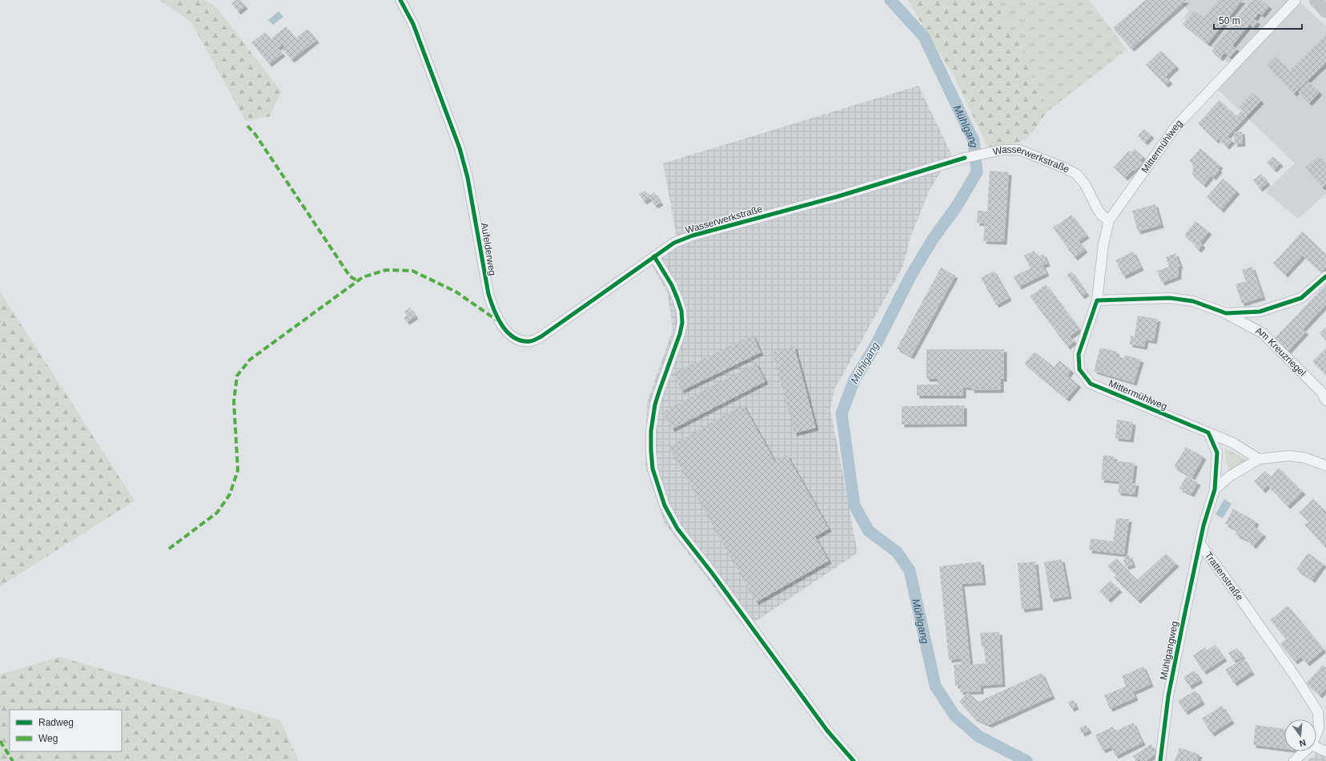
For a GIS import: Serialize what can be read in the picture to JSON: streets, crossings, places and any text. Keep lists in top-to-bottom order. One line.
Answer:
{"streets":{"street":["Mittermühlweg","Wasserwerkstraße","Aufelderweg","Am Kreuzriegel","Trattenstraße","Mühlgangweg"]},"crossings":[["Mittermühlweg","Wasserwerkstraße"],["Wasserwerkstraße","Aufelderweg"],["Trattenstraße","Mühlgangweg"]],"water":["Mühlgang"],"legend":["Radweg","Weg"],"scale_bar":"50 m","north":"bottom"}
